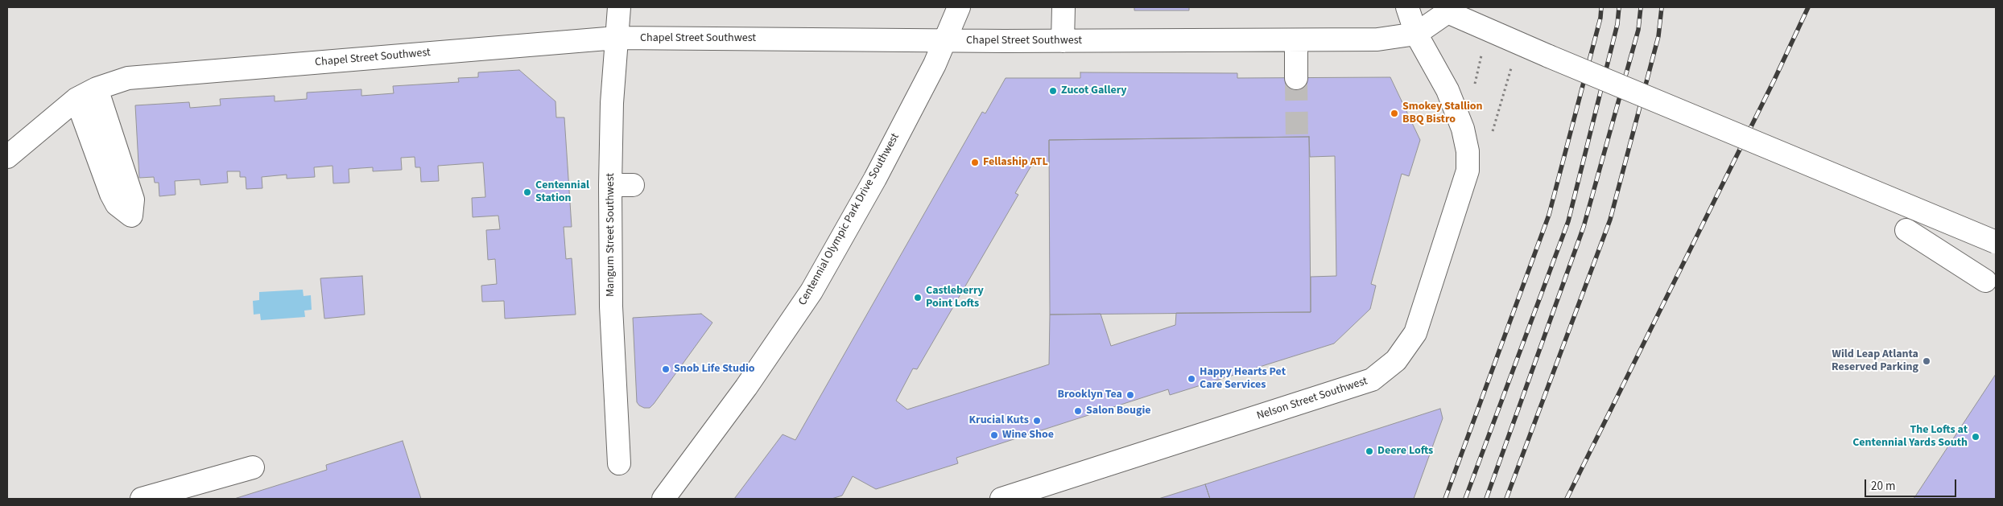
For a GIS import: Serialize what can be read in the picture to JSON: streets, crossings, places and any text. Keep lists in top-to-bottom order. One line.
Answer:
{"streets":{"street":["Chapel Street Southwest","Centennial Olympic Park Drive Southwest","Mangum Street Southwest","Nelson Street Southwest"]},"crossings":[["Chapel Street Southwest","Centennial Olympic Park Drive Southwest"],["Chapel Street Southwest","Mangum Street Southwest"],["Chapel Street Southwest","Nelson Street Southwest"]],"places":["Zucot Gallery","Smokey Stallion BBQ Bistro","Fellaship ATL","Centennial Station","Castleberry Point Lofts","Wild Leap Atlanta Reserved Parking","Snob Life Studio","Happy Hearts Pet Care Services","Brooklyn Tea","Salon Bougie","Krucial Kuts","Wine Shoe","The Lofts at Centennial Yards South","Deere Lofts"],"scale_bar":"20 m"}
